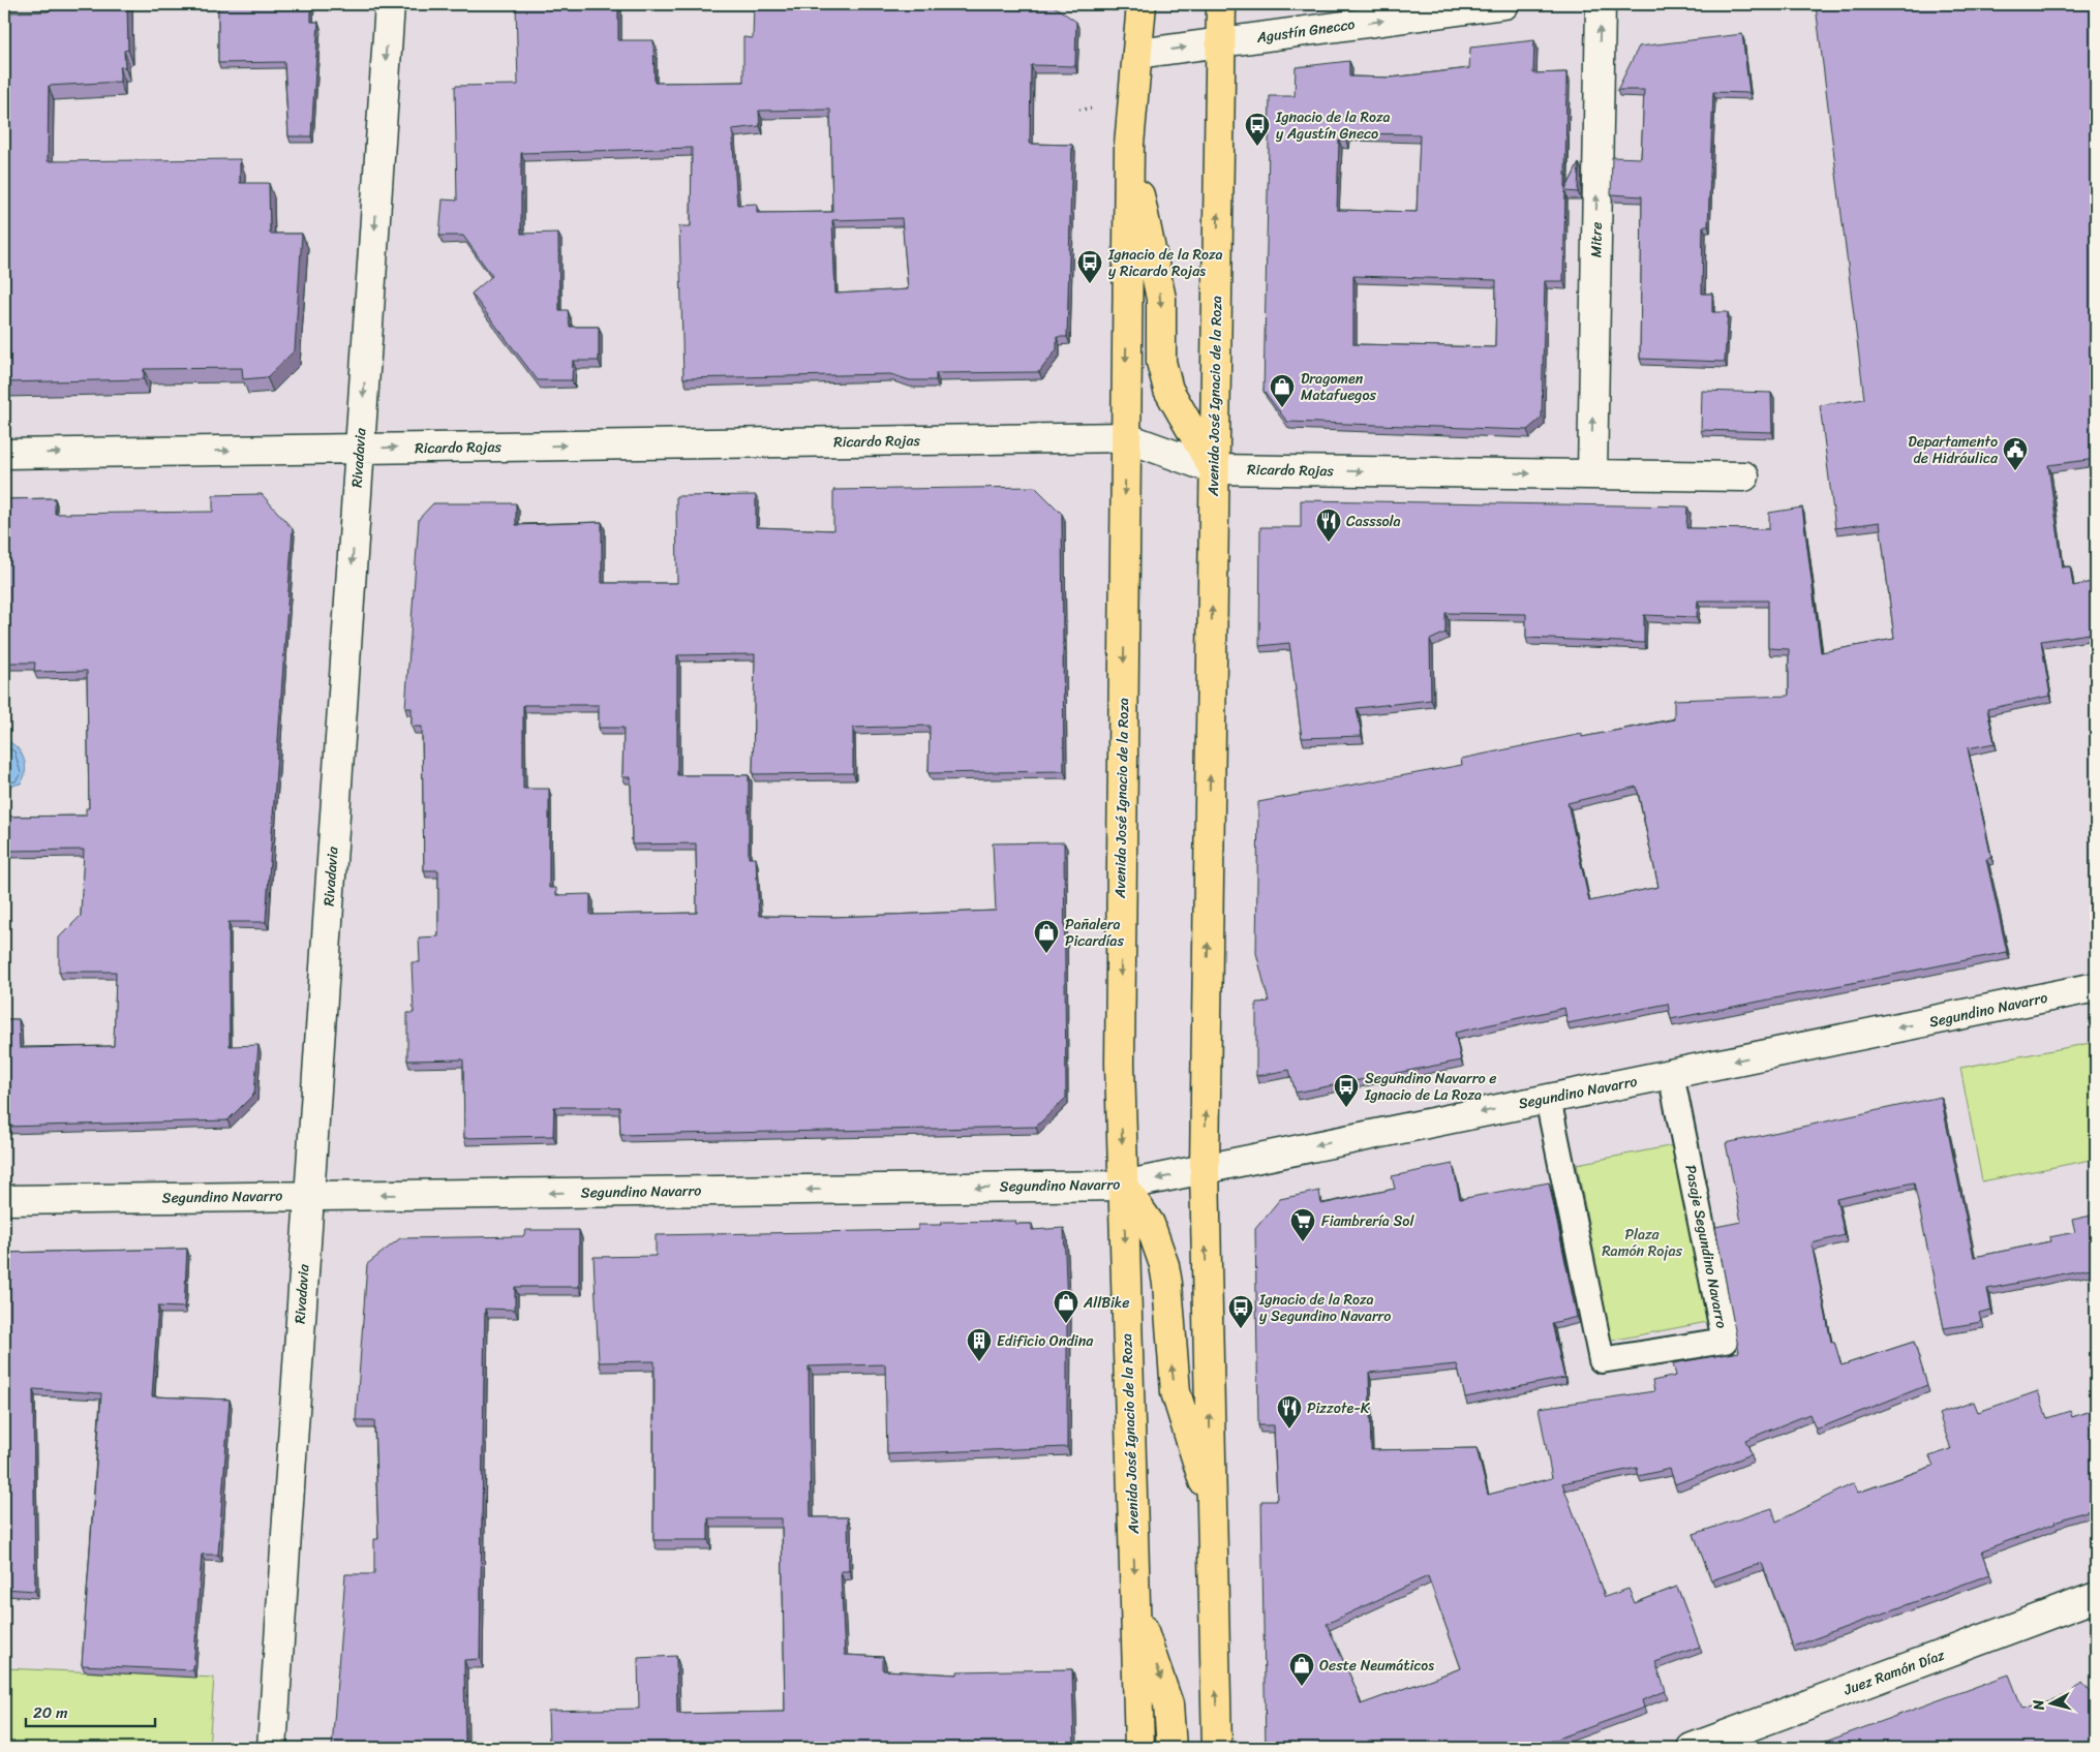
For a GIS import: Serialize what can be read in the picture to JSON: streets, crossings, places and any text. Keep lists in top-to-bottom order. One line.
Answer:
{"streets":{"main road":["Avenida José Ignacio de la Roza"],"street":["Agustín Gnecco","Mitre","Ricardo Rojas","Rivadavia","Segundino Navarro","Juez Ramón Díaz"],"lane":["Pasaje Segundino Navarro"]},"crossings":[["Agustín Gnecco","Avenida José Ignacio de la Roza"],["Mitre","Ricardo Rojas"],["Avenida José Ignacio de la Roza","Ricardo Rojas"],["Avenida José Ignacio de la Roza","Segundino Navarro"],["Ricardo Rojas","Rivadavia"],["Rivadavia","Segundino Navarro"],["Segundino Navarro","Pasaje Segundino Navarro"]],"one_way":["Agustín Gnecco","Mitre","Ricardo Rojas","Rivadavia","Segundino Navarro"],"parks":["Plaza Ramón Rojas"],"places":{"bus stop":["Ignacio de la Roza y Agustín Gneco","Ignacio de la Roza y Ricardo Rojas","Segundino Navarro e Ignacio de La Roza","Ignacio de la Roza y Segundino Navarro"],"shop":["Dragomen Matafuegos","Pañalera Picardías","AllBike","Oeste Neumáticos"],"public building":["Departamento de Hidráulica"],"restaurant":["Casssola","Pizzote-K"],"supermarket":["Fiambrería Sol"],"building":["Edificio Ondina"]},"scale_bar":"20 m","north":"left"}
